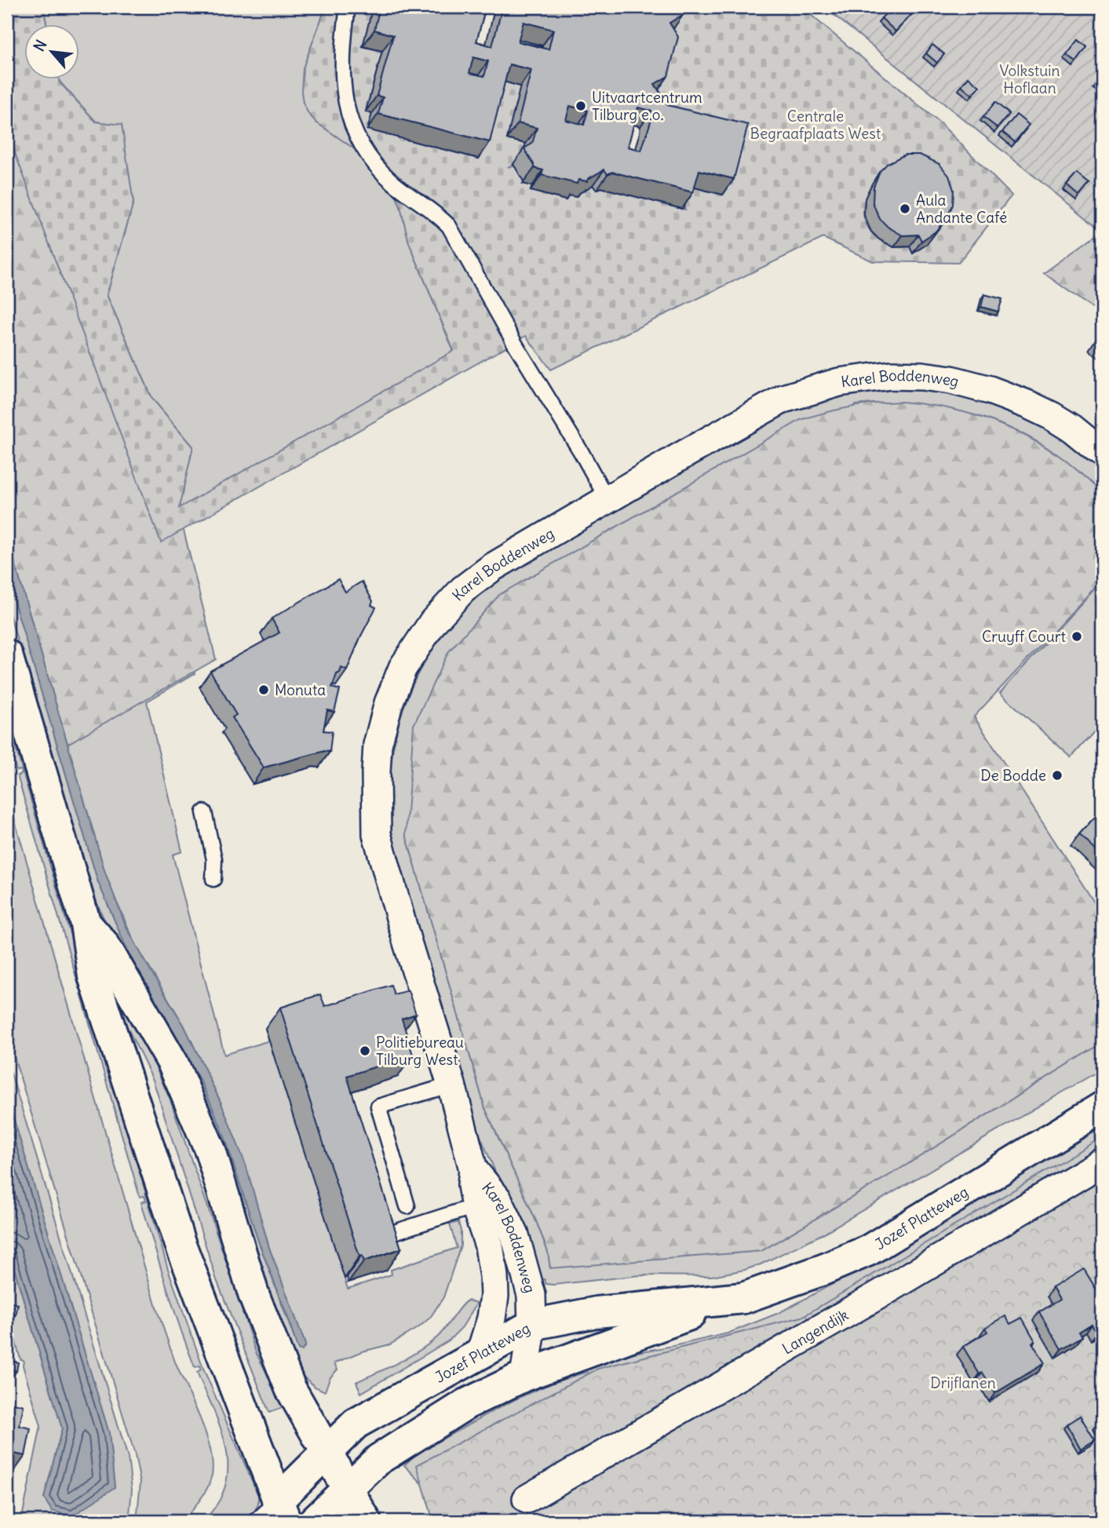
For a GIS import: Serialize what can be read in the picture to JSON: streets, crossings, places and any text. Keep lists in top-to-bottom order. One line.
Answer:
{"streets":{"main road":["Jozef Platteweg"],"street":["Karel Boddenweg","Langendijk"]},"crossings":[["Karel Boddenweg","Jozef Platteweg"]],"parks":["Volkstuin Hoflaan","Centrale Begraafplaats West","Drijflanen"],"places":["Uitvaartcentrum Tilburg e.o.","Aula Andante Café","Cruyff Court","Monuta","De Bodde","Politiebureau Tilburg West"],"north":"top left"}
